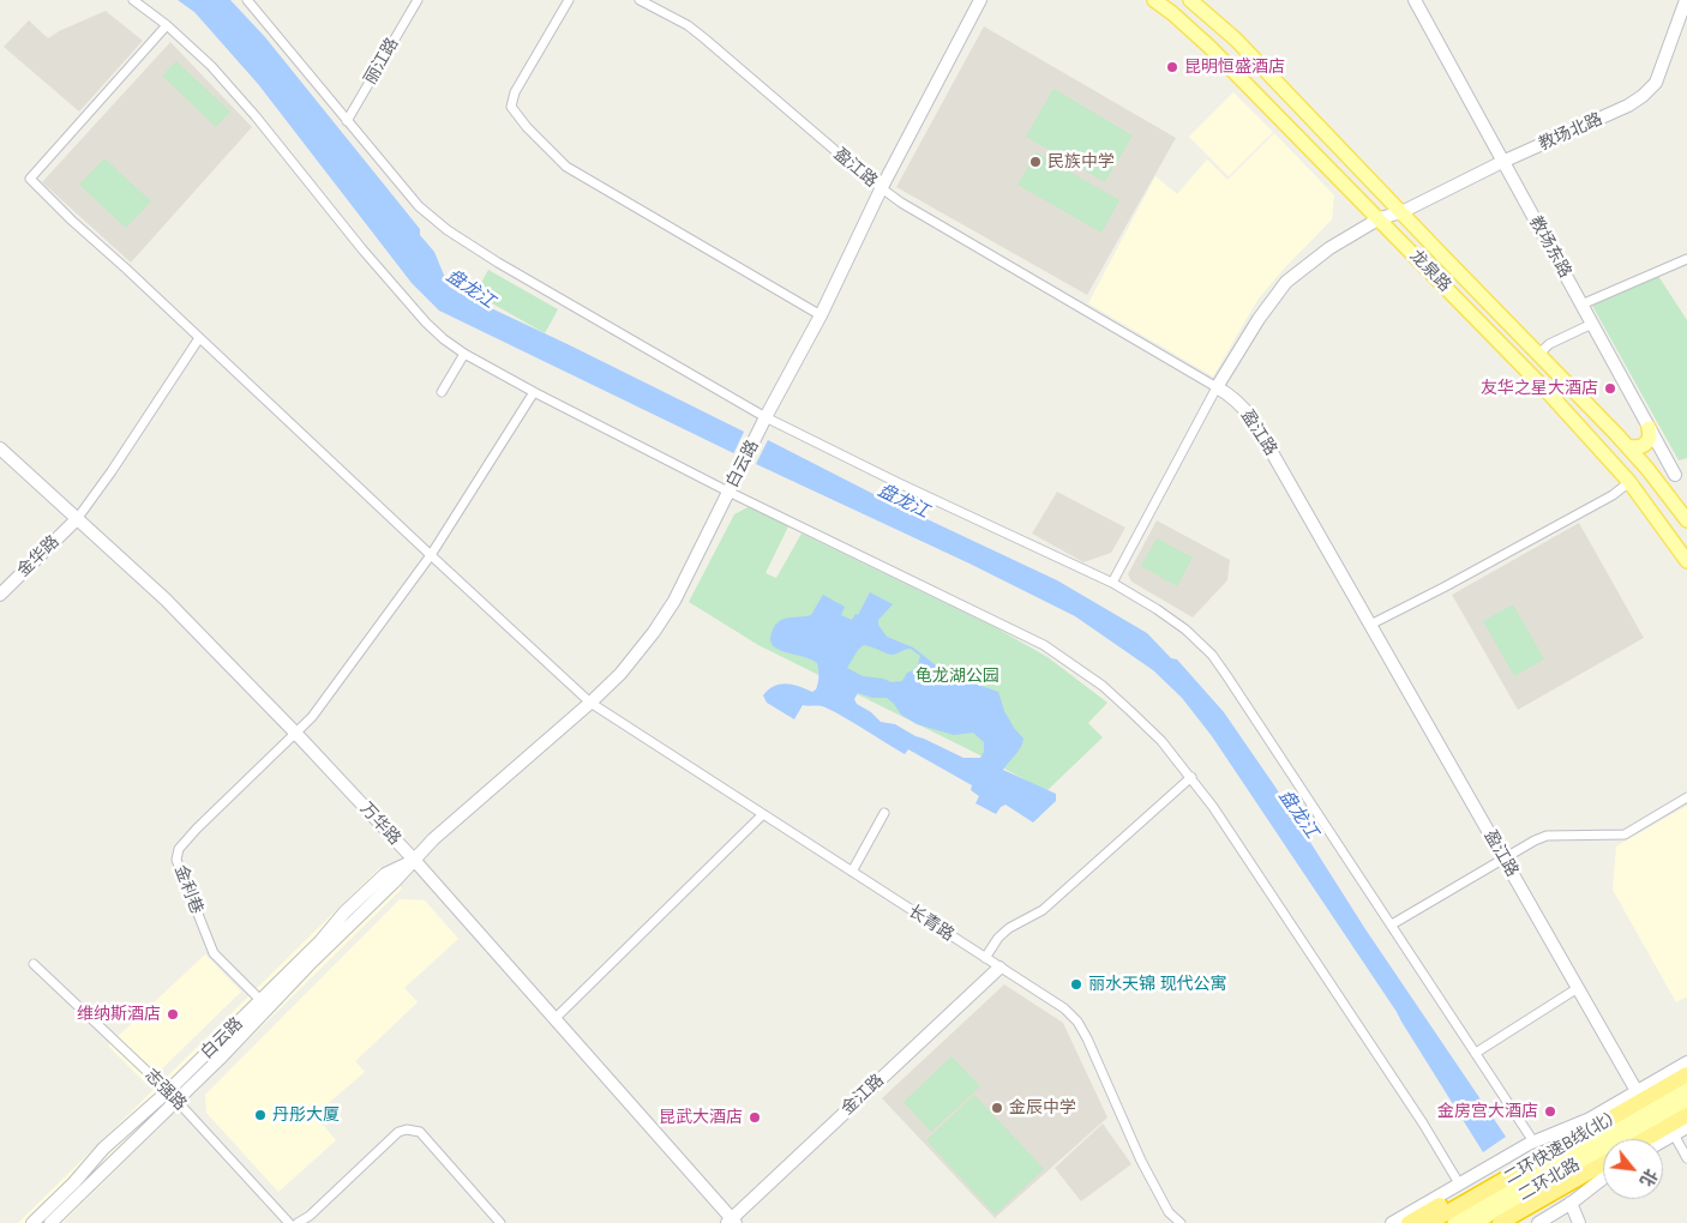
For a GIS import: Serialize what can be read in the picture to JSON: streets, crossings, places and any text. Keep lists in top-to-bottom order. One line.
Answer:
{"streets":{"highway":["二环快速B线(北)"],"main road":["龙泉路","二环北路"],"street":["丽江路","教场北路","盈江路","教场东路","白云路","金华路","万华路","金利巷","长青路","志强路","金江路"]},"crossings":[["教场北路","盈江路"],["教场北路","教场东路"],["教场北路","龙泉路"],["盈江路","白云路"],["白云路","万华路"],["白云路","金利巷"],["白云路","长青路"],["白云路","志强路"],["金华路","万华路"],["万华路","金利巷"],["万华路","金江路"],["长青路","金江路"]],"water":["盘龙江"],"parks":["龟龙湖公园"],"places":["昆明恒盛酒店","民族中学","友华之星大酒店","丽水天锦 现代公寓","维纳斯酒店","金辰中学","金房宫大酒店","丹彤大厦","昆武大酒店"],"north":"bottom right"}
